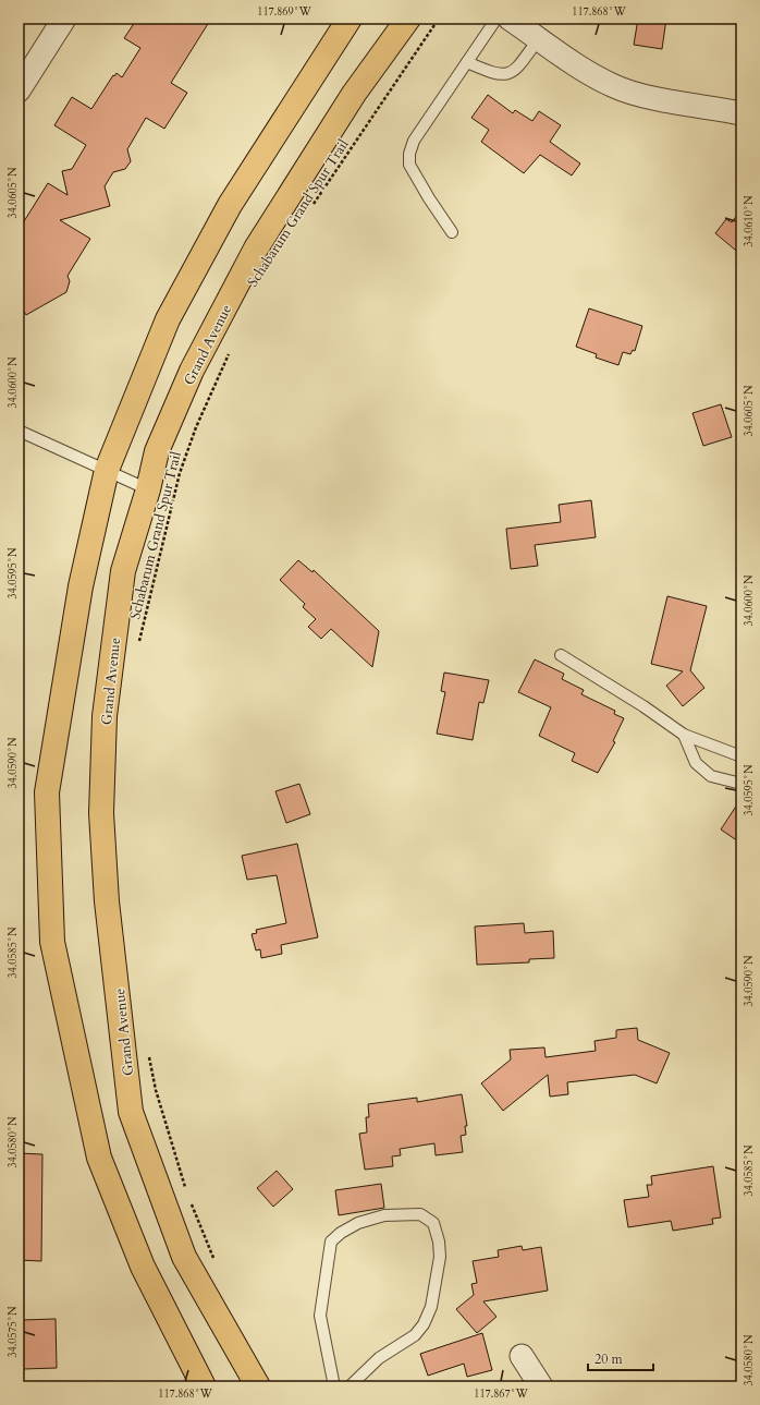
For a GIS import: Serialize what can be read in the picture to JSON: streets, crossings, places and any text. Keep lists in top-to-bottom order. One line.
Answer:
{"streets":{"main road":["Grand Avenue"],"path":["Schabarum Grand Spur Trail"]},"scale_bar":"20 m","coordinates":["117.869°W","117.868°W","34.0605°N","34.0610°N","34.0600°N","34.0595°N","34.0590°N","34.0585°N","34.0580°N","34.0575°N","117.867°W"]}
